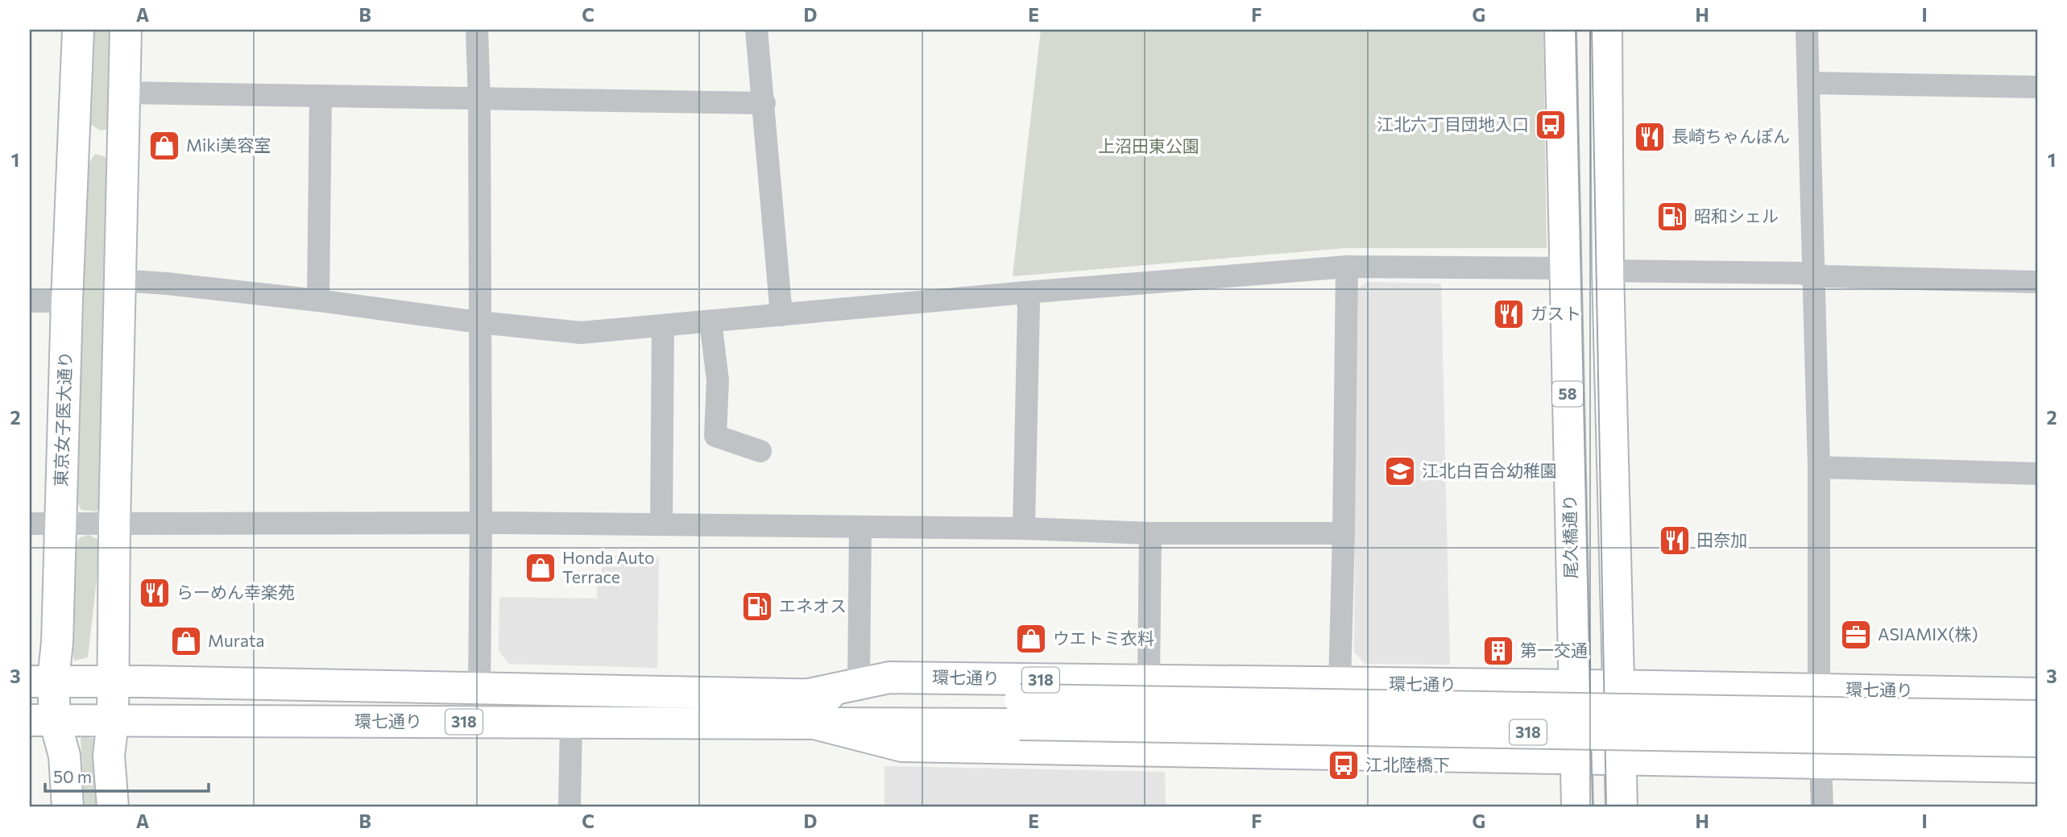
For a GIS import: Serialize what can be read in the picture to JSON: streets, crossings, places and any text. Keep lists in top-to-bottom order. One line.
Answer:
{"streets":{"main road":["58","東京女子医大通り","尾久橋通り","環七通り","318"]},"crossings":[["東京女子医大通り","環七通り"],["尾久橋通り","環七通り"]],"parks":["上沼田東公園"],"places":{"bus stop":["江北六丁目団地入口","江北陸橋下"],"restaurant":["長崎ちゃんぽん","ガスト","田奈加","らーめん幸楽苑"],"shop":["Miki美容室","Honda Auto Terrace","ウエトミ衣料","Murata"],"fuel station":["昭和シェル","エネオス"],"school or university":["江北白百合幼稚園"],"office":["ASIAMIX(株)"],"building":["第一交通"]},"scale_bar":"50 m","grid":{"columns":["A","B","C","D","E","F","G","H","I"],"rows":["1","2","3"]}}
